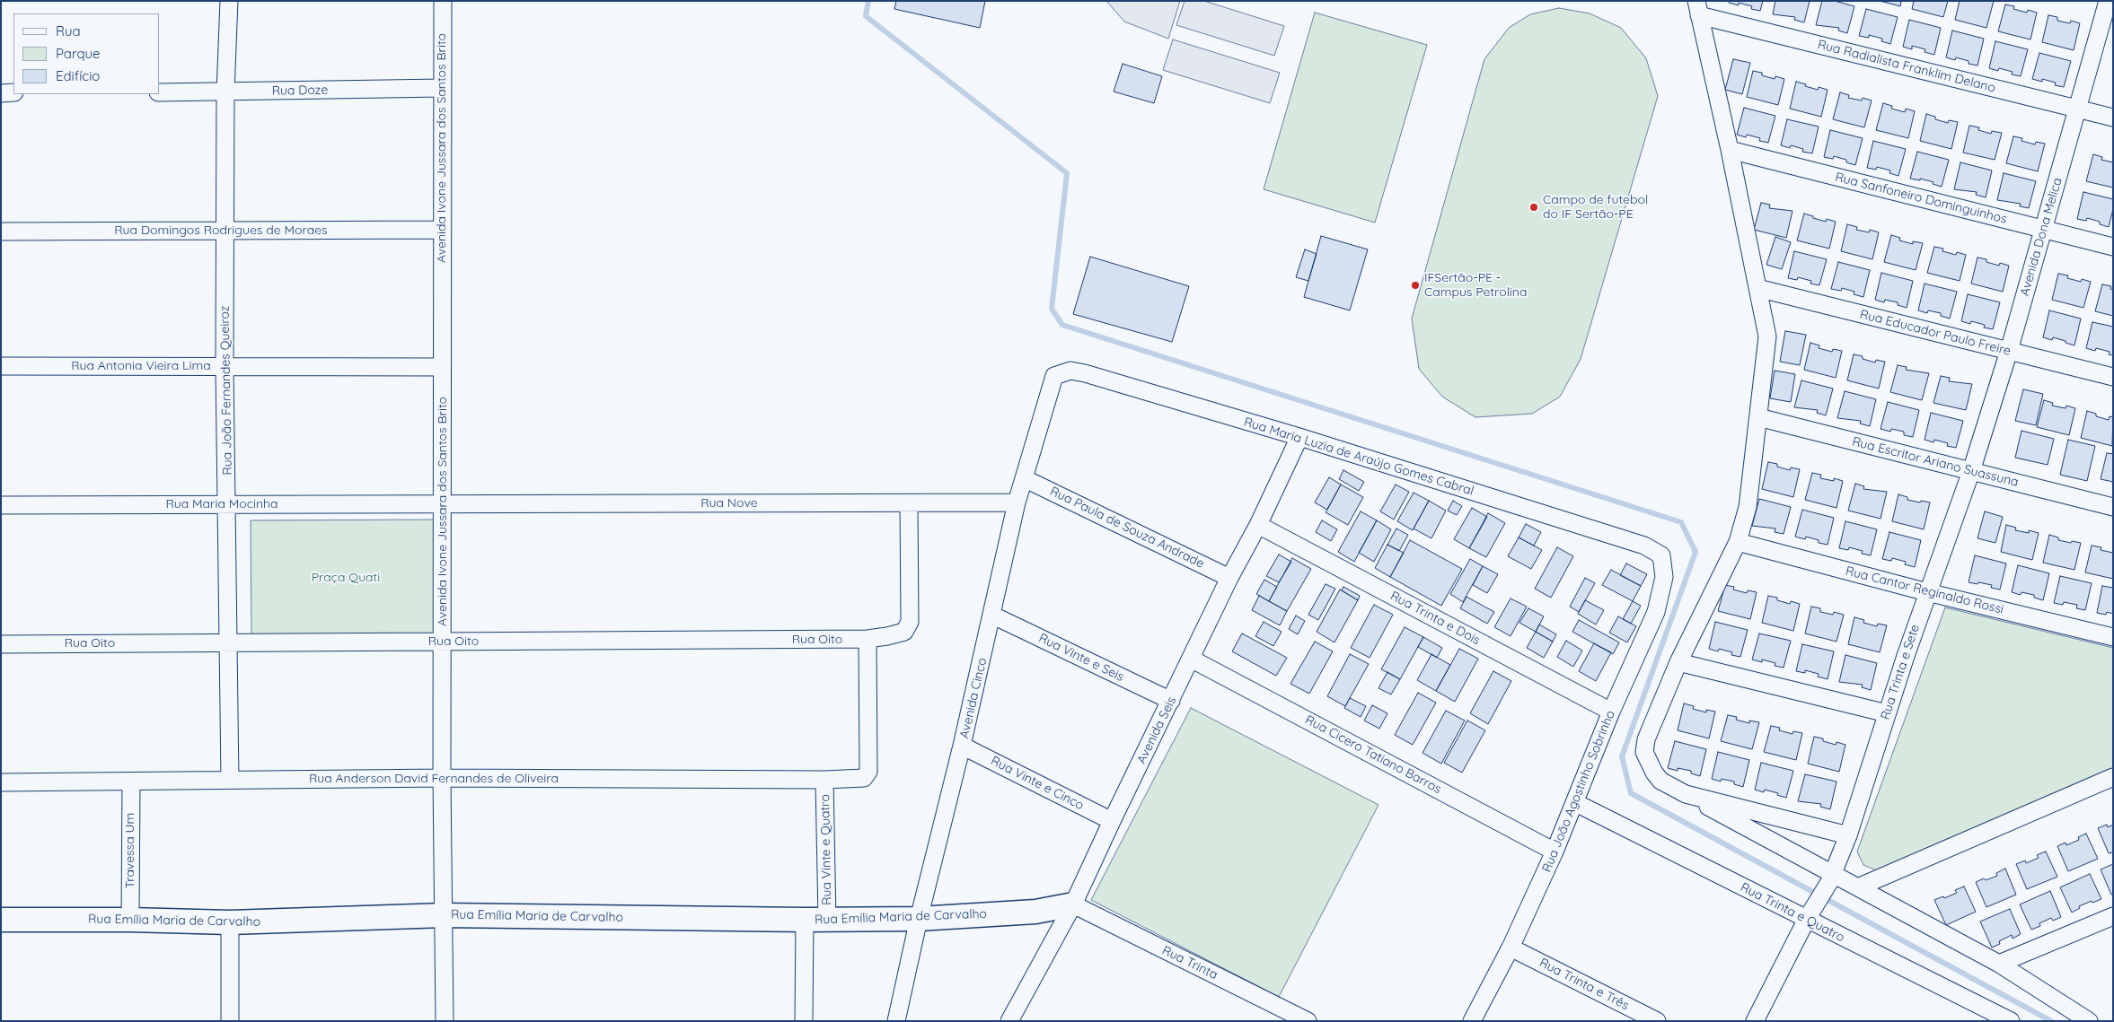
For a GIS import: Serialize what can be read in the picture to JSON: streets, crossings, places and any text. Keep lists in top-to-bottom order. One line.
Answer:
{"streets":{"street":["Rua Radialista Franklim Delano","Rua Doze","Avenida Ivone Jussara dos Santos Brito","Rua Sanfoneiro Dominguinhos","Rua Domingos Rodrigues de Moraes","Avenida Dona Melica","Rua Educador Paulo Freire","Rua Antonia Vieira Lima","Rua João Fernandes Queiroz","Rua Maria Luzia de Araújo Gomes Cabral","Rua Escritor Ariano Suassuna","Rua Nove","Rua Maria Mocinha","Rua Paula de Souza Andrade","Rua Cantor Reginaldo Rossi","Rua Trinta e Dois","Rua Oito","Rua Vinte e Seis","Rua Trinta e Sete","Avenida Cinco","Avenida Seis","Rua Cicero Tatiano Barros","Rua Anderson David Fernandes de Oliveira","Rua Vinte e Cinco","Rua João Agostinho Sobrinho","Rua Vinte e Quatro","Travessa Um","Rua Trinta e Quatro","Rua Emília Maria de Carvalho","Rua Trinta","Rua Trinta e Três"]},"crossings":[["Rua Radialista Franklim Delano","Avenida Dona Melica"],["Rua Doze","Avenida Ivone Jussara dos Santos Brito"],["Rua Doze","Rua João Fernandes Queiroz"],["Avenida Ivone Jussara dos Santos Brito","Rua Domingos Rodrigues de Moraes"],["Avenida Ivone Jussara dos Santos Brito","Rua Antonia Vieira Lima"],["Avenida Ivone Jussara dos Santos Brito","Rua Nove"],["Avenida Ivone Jussara dos Santos Brito","Rua Maria Mocinha"],["Avenida Ivone Jussara dos Santos Brito","Rua Oito"],["Avenida Ivone Jussara dos Santos Brito","Rua Anderson David Fernandes de Oliveira"],["Avenida Ivone Jussara dos Santos Brito","Rua Emília Maria de Carvalho"],["Rua Sanfoneiro Dominguinhos","Avenida Dona Melica"],["Rua Domingos Rodrigues de Moraes","Rua João Fernandes Queiroz"],["Avenida Dona Melica","Rua Educador Paulo Freire"],["Avenida Dona Melica","Rua Escritor Ariano Suassuna"],["Avenida Dona Melica","Rua Trinta e Sete"],["Rua Antonia Vieira Lima","Rua João Fernandes Queiroz"],["Rua João Fernandes Queiroz","Rua Maria Mocinha"],["Rua João Fernandes Queiroz","Rua Oito"],["Rua João Fernandes Queiroz","Rua Anderson David Fernandes de Oliveira"],["Rua Maria Luzia de Araújo Gomes Cabral","Avenida Cinco"],["Rua Maria Luzia de Araújo Gomes Cabral","Avenida Seis"],["Rua Maria Luzia de Araújo Gomes Cabral","Rua João Agostinho Sobrinho"],["Rua Escritor Ariano Suassuna","Rua Trinta e Sete"],["Rua Nove","Rua Maria Mocinha"],["Rua Nove","Rua Oito"],["Rua Nove","Avenida Cinco"],["Rua Paula de Souza Andrade","Avenida Cinco"],["Rua Paula de Souza Andrade","Avenida Seis"],["Rua Cantor Reginaldo Rossi","Rua Trinta e Sete"],["Rua Trinta e Dois","Avenida Seis"],["Rua Trinta e Dois","Rua João Agostinho Sobrinho"],["Rua Oito","Rua Anderson David Fernandes de Oliveira"],["Rua Vinte e Seis","Avenida Cinco"],["Rua Vinte e Seis","Avenida Seis"],["Rua Trinta e Sete","Rua Trinta e Quatro"],["Avenida Cinco","Rua Vinte e Cinco"],["Avenida Cinco","Rua Emília Maria de Carvalho"],["Avenida Seis","Rua Cicero Tatiano Barros"],["Avenida Seis","Rua Vinte e Cinco"],["Avenida Seis","Rua Emília Maria de Carvalho"],["Avenida Seis","Rua Trinta"],["Rua Cicero Tatiano Barros","Rua João Agostinho Sobrinho"],["Rua Anderson David Fernandes de Oliveira","Rua Vinte e Quatro"],["Rua Anderson David Fernandes de Oliveira","Travessa Um"],["Rua João Agostinho Sobrinho","Rua Trinta e Quatro"],["Rua João Agostinho Sobrinho","Rua Trinta e Três"],["Rua Vinte e Quatro","Rua Emília Maria de Carvalho"],["Travessa Um","Rua Emília Maria de Carvalho"],["Rua Emília Maria de Carvalho","Rua Trinta"]],"parks":["Praça Quati"],"places":["Campo de futebol do IF Sertão-PE","IFSertão-PE - Campus Petrolina"],"legend":["Rua","Parque","Edifício"]}
